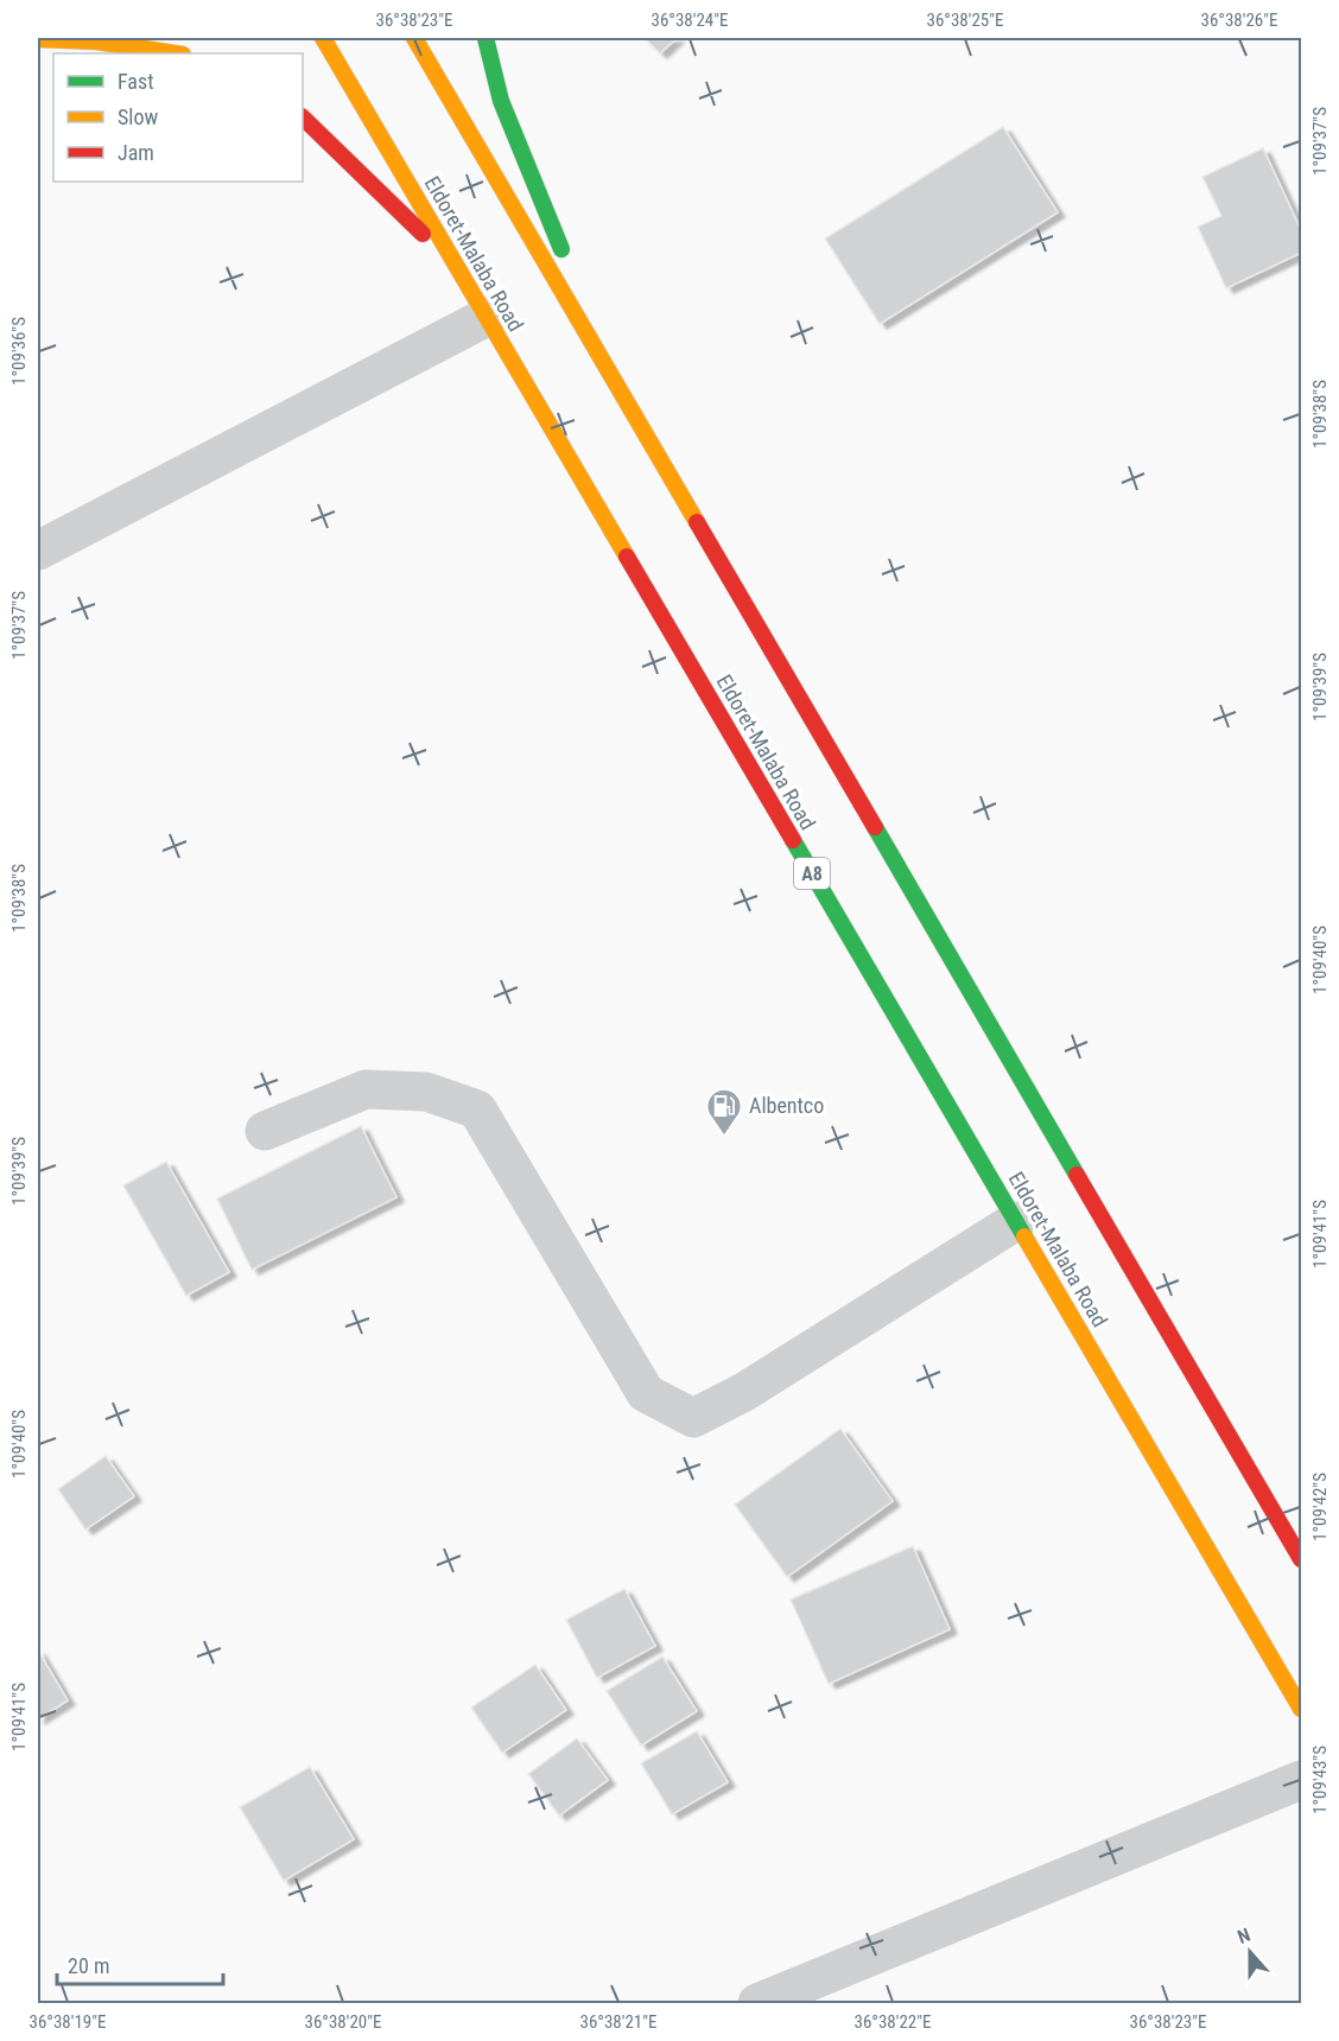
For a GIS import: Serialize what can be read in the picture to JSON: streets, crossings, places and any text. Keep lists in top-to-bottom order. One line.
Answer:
{"streets":{"highway":["Eldoret-Malaba Road","A8"]},"places":{"fuel station":["Albentco"]},"legend":["Fast","Slow","Jam"],"scale_bar":"20 m","north":"top","coordinates":["36°38'23\"E","36°38'24\"E","36°38'25\"E","36°38'26\"E","1°09'37\"S","1°09'36\"S","1°09'38\"S","1°09'39\"S","1°09'40\"S","1°09'41\"S","1°09'42\"S","1°09'43\"S","36°38'19\"E","36°38'20\"E","36°38'21\"E","36°38'22\"E"]}
